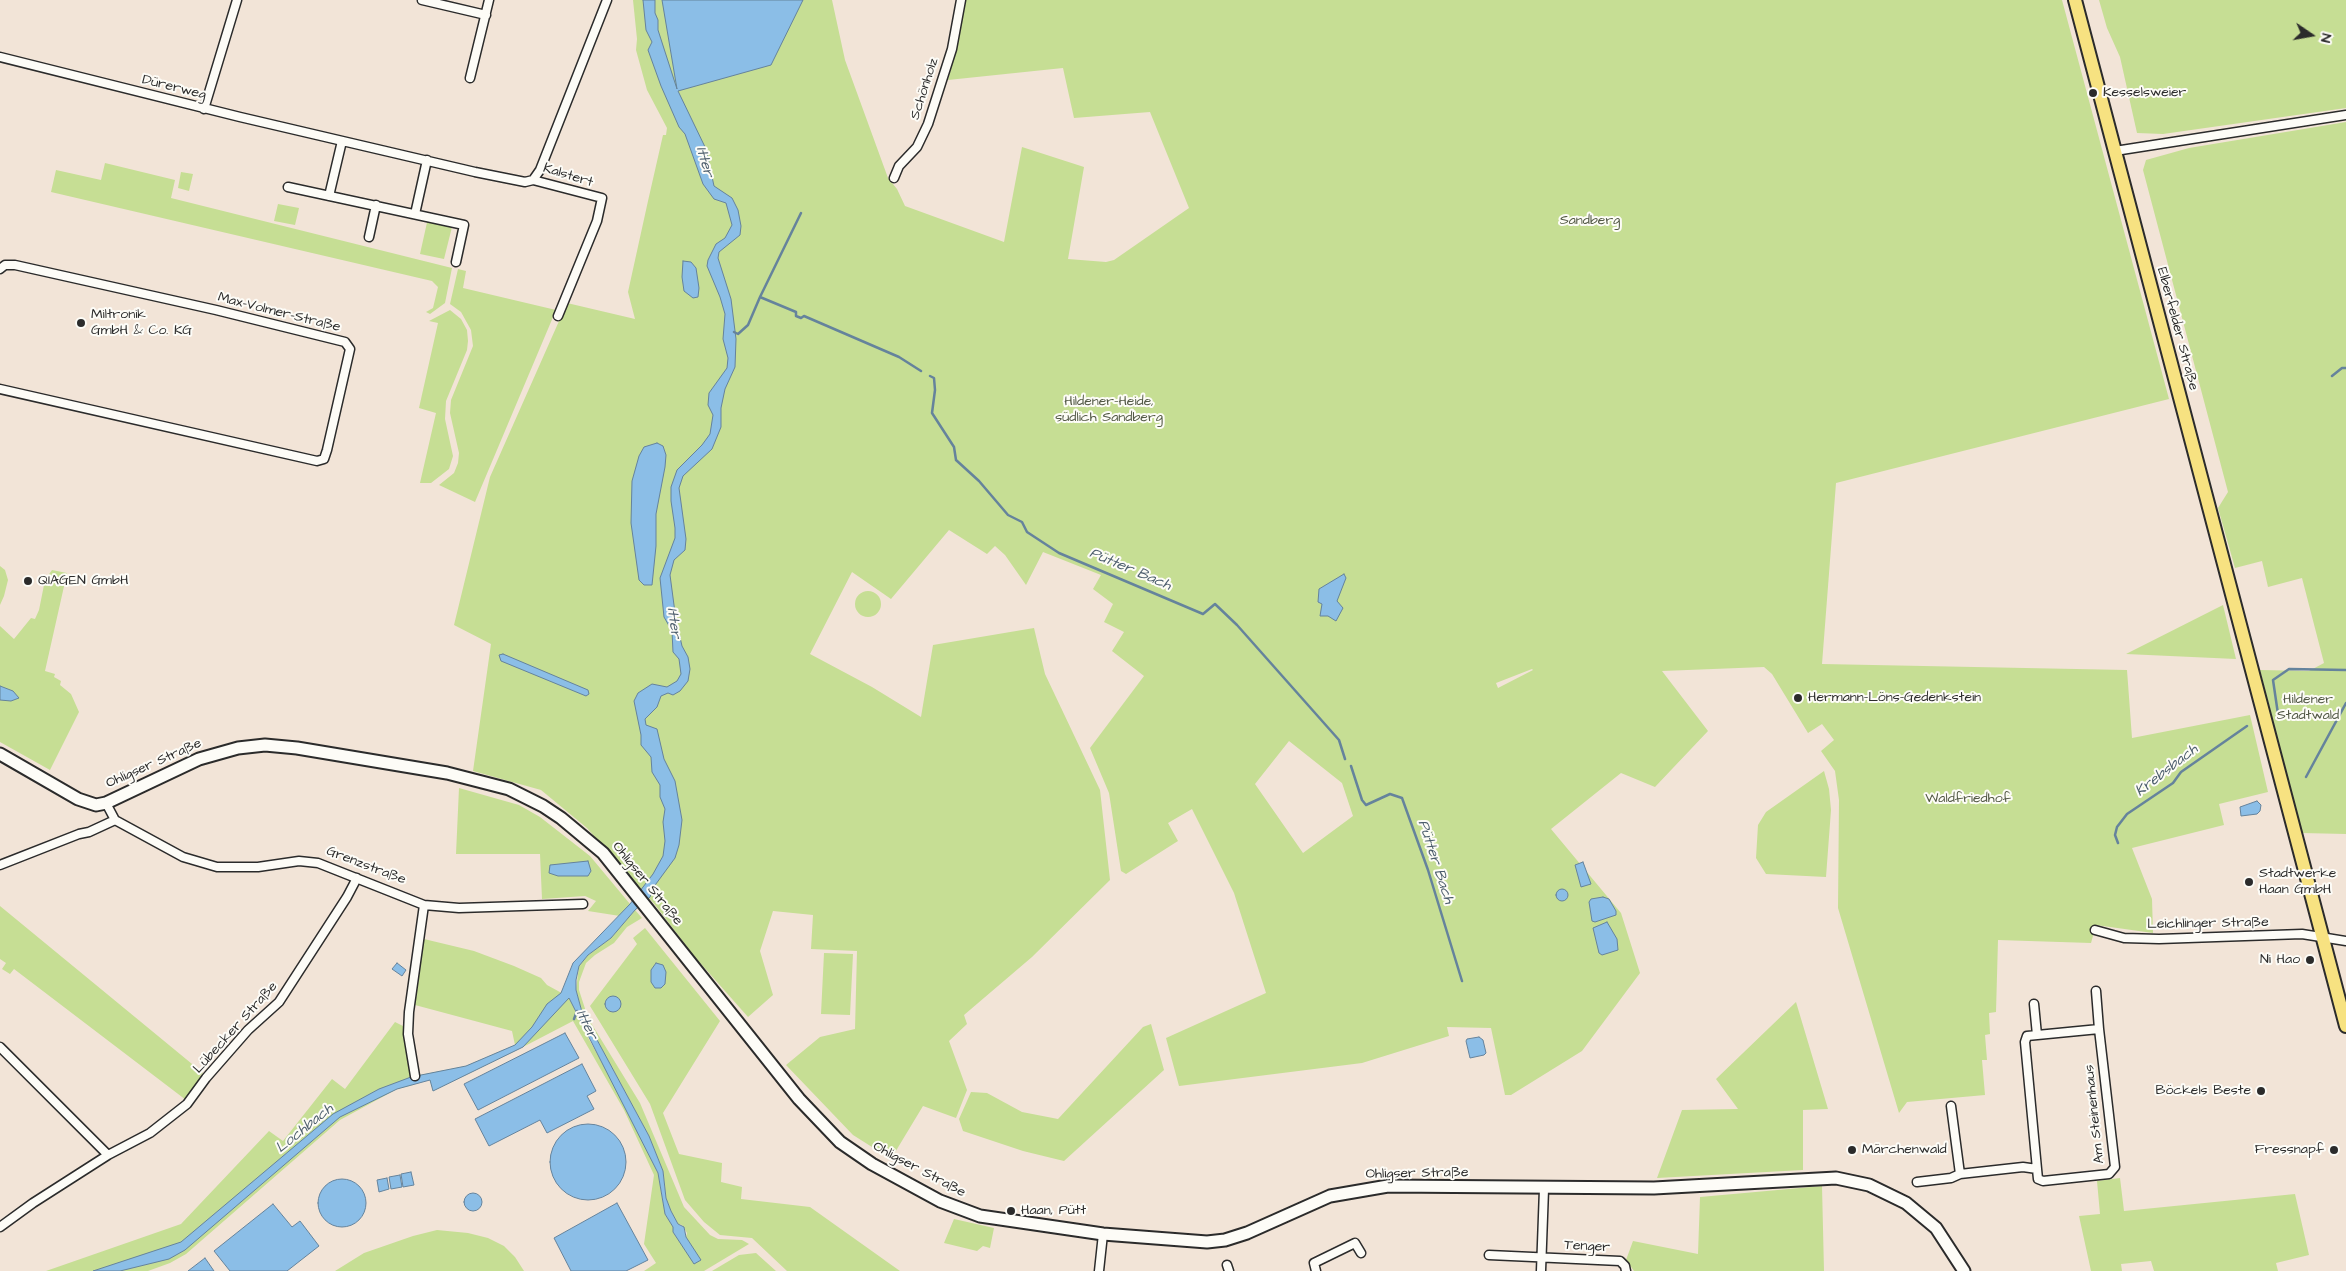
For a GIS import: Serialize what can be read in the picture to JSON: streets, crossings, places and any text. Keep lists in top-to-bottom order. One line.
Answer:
{"streets":{"main road":["Elberfelder Straße","Ohligser Straße"],"street":["Dürerweg","Schönholz","Kalstert","Max-Volmer-Straße","Grenzstraße","Leichlinger Straße","Lübecker Straße","Am Steinenhaus","Tenger"]},"crossings":[["Dürerweg","Kalstert"],["Elberfelder Straße","Leichlinger Straße"],["Grenzstraße","Lübecker Straße"]],"water":["Itter","Pütter Bach","Krebsbach","Lochbach"],"parks":["Sandberg","Hildener-Heide, südlich Sandberg","Hildener Stadtwald","Waldfriedhof"],"places":["Kesselsweier","Miltronik GmbH & Co. KG","QIAGEN GmbH","Hermann-Löns-Gedenkstein","Stadtwerke Haan GmbH","Ni Hao","Böckels Beste","Märchenwald","Fressnapf","Haan, Pütt"],"north":"right"}
